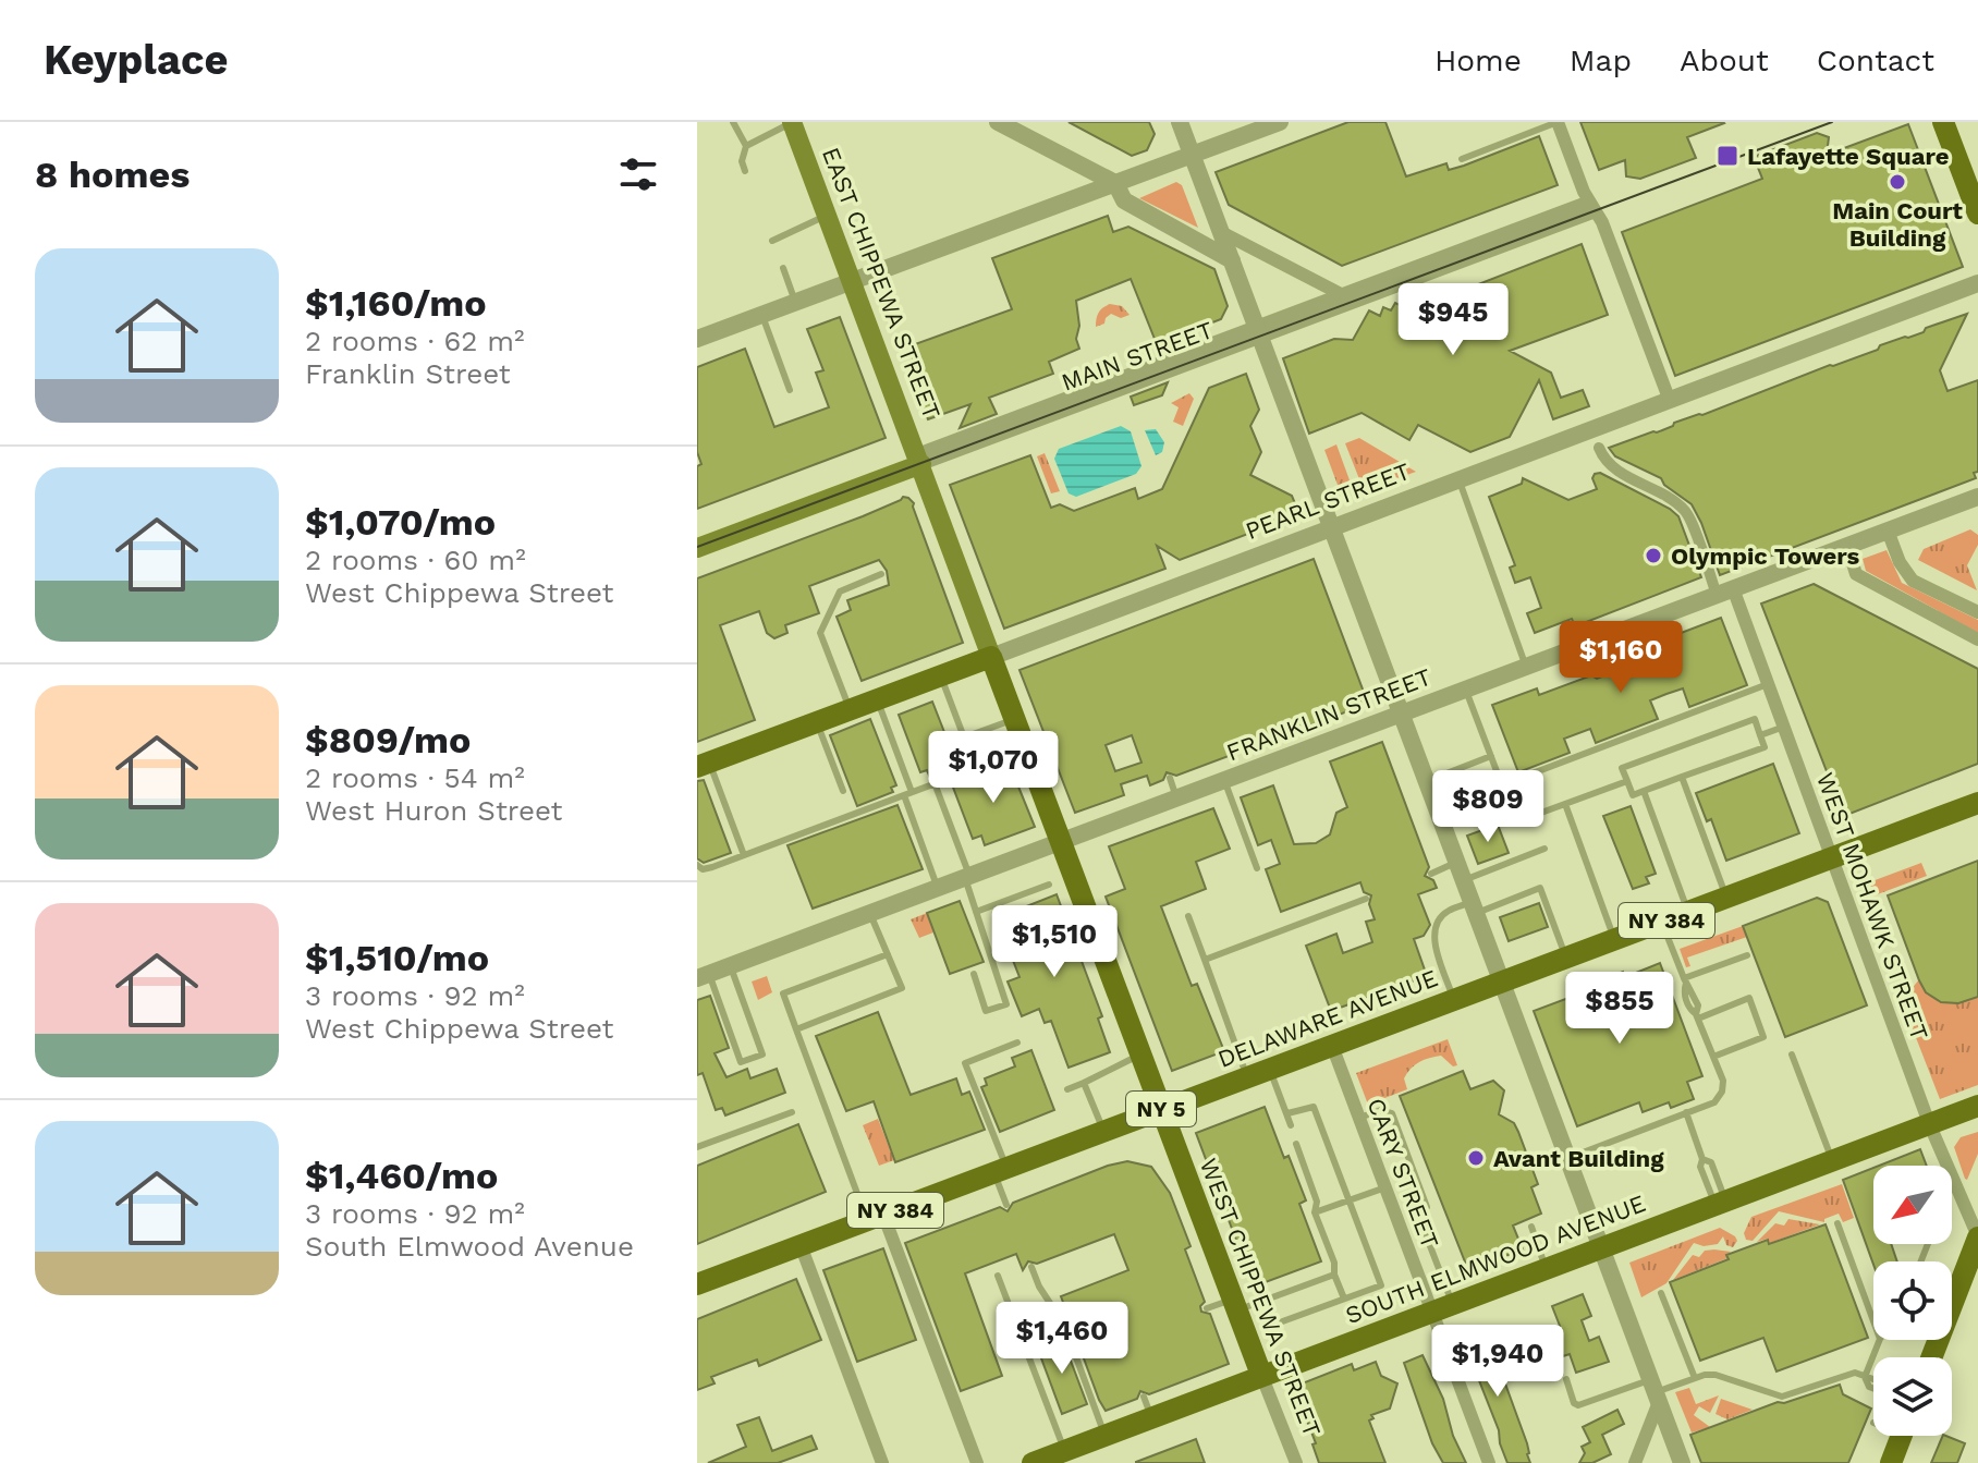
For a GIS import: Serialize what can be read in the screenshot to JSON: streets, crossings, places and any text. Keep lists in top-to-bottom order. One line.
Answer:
{"streets":{"main road":["EAST CHIPPEWA STREET","MAIN STREET","PEARL STREET","NY 384","DELAWARE AVENUE","NY 5","SOUTH ELMWOOD AVENUE","WEST CHIPPEWA STREET"],"street":["FRANKLIN STREET","WEST MOHAWK STREET","CARY STREET"]},"crossings":[["EAST CHIPPEWA STREET","MAIN STREET"],["EAST CHIPPEWA STREET","WEST CHIPPEWA STREET"],["MAIN STREET","WEST CHIPPEWA STREET"],["PEARL STREET","WEST CHIPPEWA STREET"],["FRANKLIN STREET","WEST MOHAWK STREET"],["FRANKLIN STREET","WEST CHIPPEWA STREET"],["WEST MOHAWK STREET","DELAWARE AVENUE"],["WEST MOHAWK STREET","SOUTH ELMWOOD AVENUE"],["DELAWARE AVENUE","CARY STREET"],["DELAWARE AVENUE","WEST CHIPPEWA STREET"],["CARY STREET","SOUTH ELMWOOD AVENUE"],["SOUTH ELMWOOD AVENUE","WEST CHIPPEWA STREET"]],"places":{"transit":["Lafayette Square"],"other":["Main Court Building","Olympic Towers","Avant Building"]},"north":"bottom left","page":{"header":"Keyplace","nav":["Home","Map","About","Contact"],"heading":"8 homes","list":[{"name":"$1,160/mo","note":"2 rooms · 62 m² · Franklin Street"},{"name":"$1,070/mo","note":"2 rooms · 60 m² · West Chippewa Street"},{"name":"$809/mo","note":"2 rooms · 54 m² · West Huron Street"},{"name":"$1,510/mo","note":"3 rooms · 92 m² · West Chippewa Street"},{"name":"$1,460/mo","note":"3 rooms · 92 m² · South Elmwood Avenue"}],"price":["$945","$1,160","$1,070","$809","$1,510","$855","$1,460","$1,940"]}}
